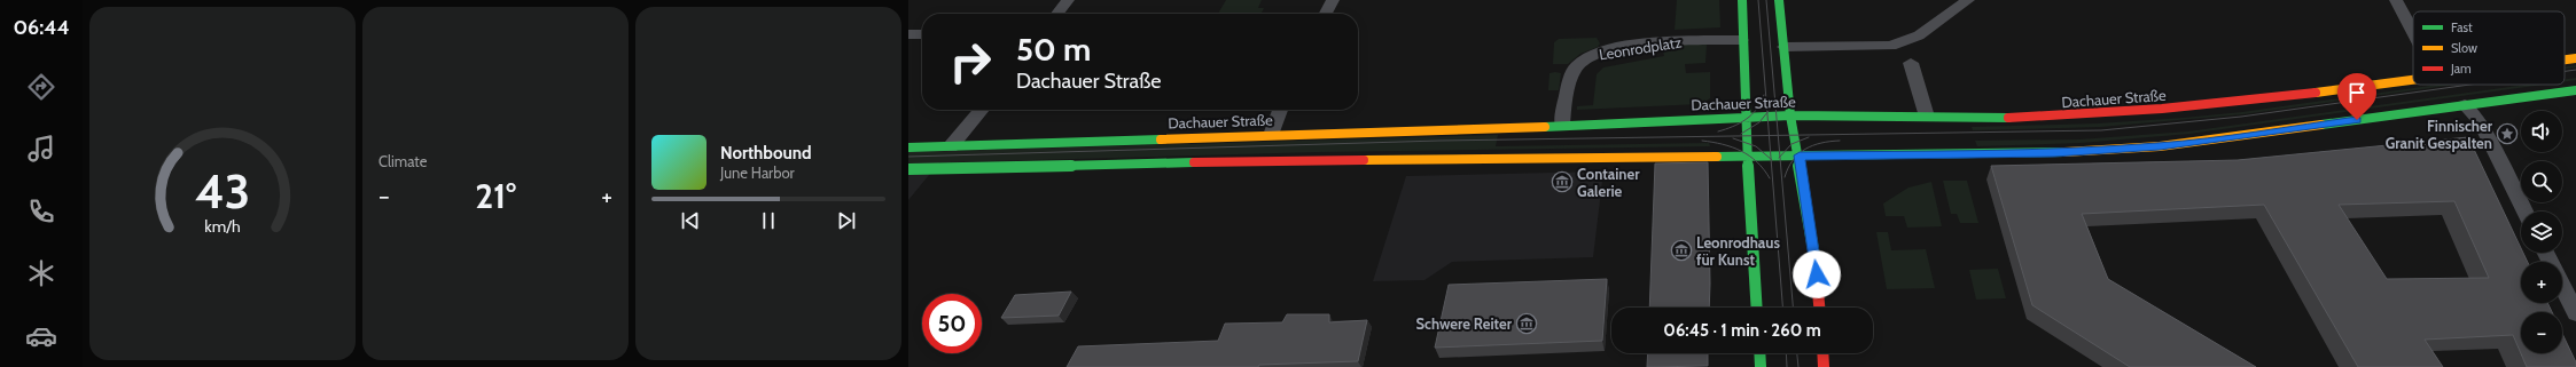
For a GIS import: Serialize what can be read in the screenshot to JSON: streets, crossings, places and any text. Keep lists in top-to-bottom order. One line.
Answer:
{"streets":{"main road":["Dachauer Straße"],"street":["Leonrodplatz"]},"crossings":[["Leonrodplatz","Dachauer Straße"]],"places":{"place":["Finnischer Granit Gespalten"],"museum":["Container Galerie","Leonrodhaus für Kunst","Schwere Reiter"]},"legend":["Fast","Slow","Jam"],"page":{"tabs":"06:44","tile":"Climate","turn":["50 m","Dachauer Straße"],"map_buttons":["+","−"],"song":["Northbound","June Harbor"],"heat":["−","21°","+"],"limit":"50","trip":"06:45 · 1 min · 260 m","gauge":["43","km/h"]}}
